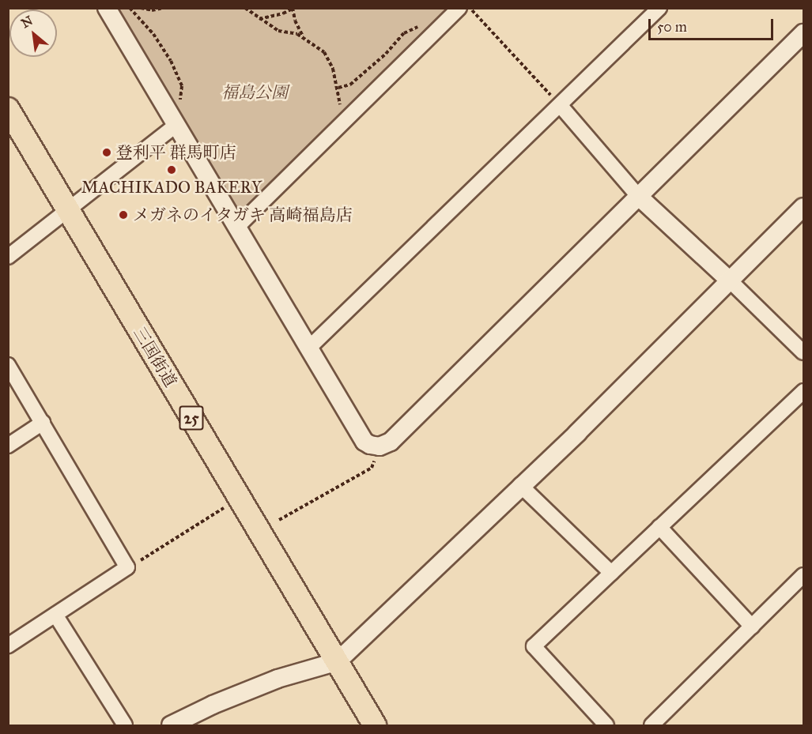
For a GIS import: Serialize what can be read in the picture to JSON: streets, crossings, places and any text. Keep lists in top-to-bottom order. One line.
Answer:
{"streets":{"main road":["三国街道","25"]},"parks":["福島公園"],"places":["登利平 群馬町店","MACHIKADO BAKERY","メガネのイタガキ 高崎福島店"],"scale_bar":"50 m","north":"top left"}
